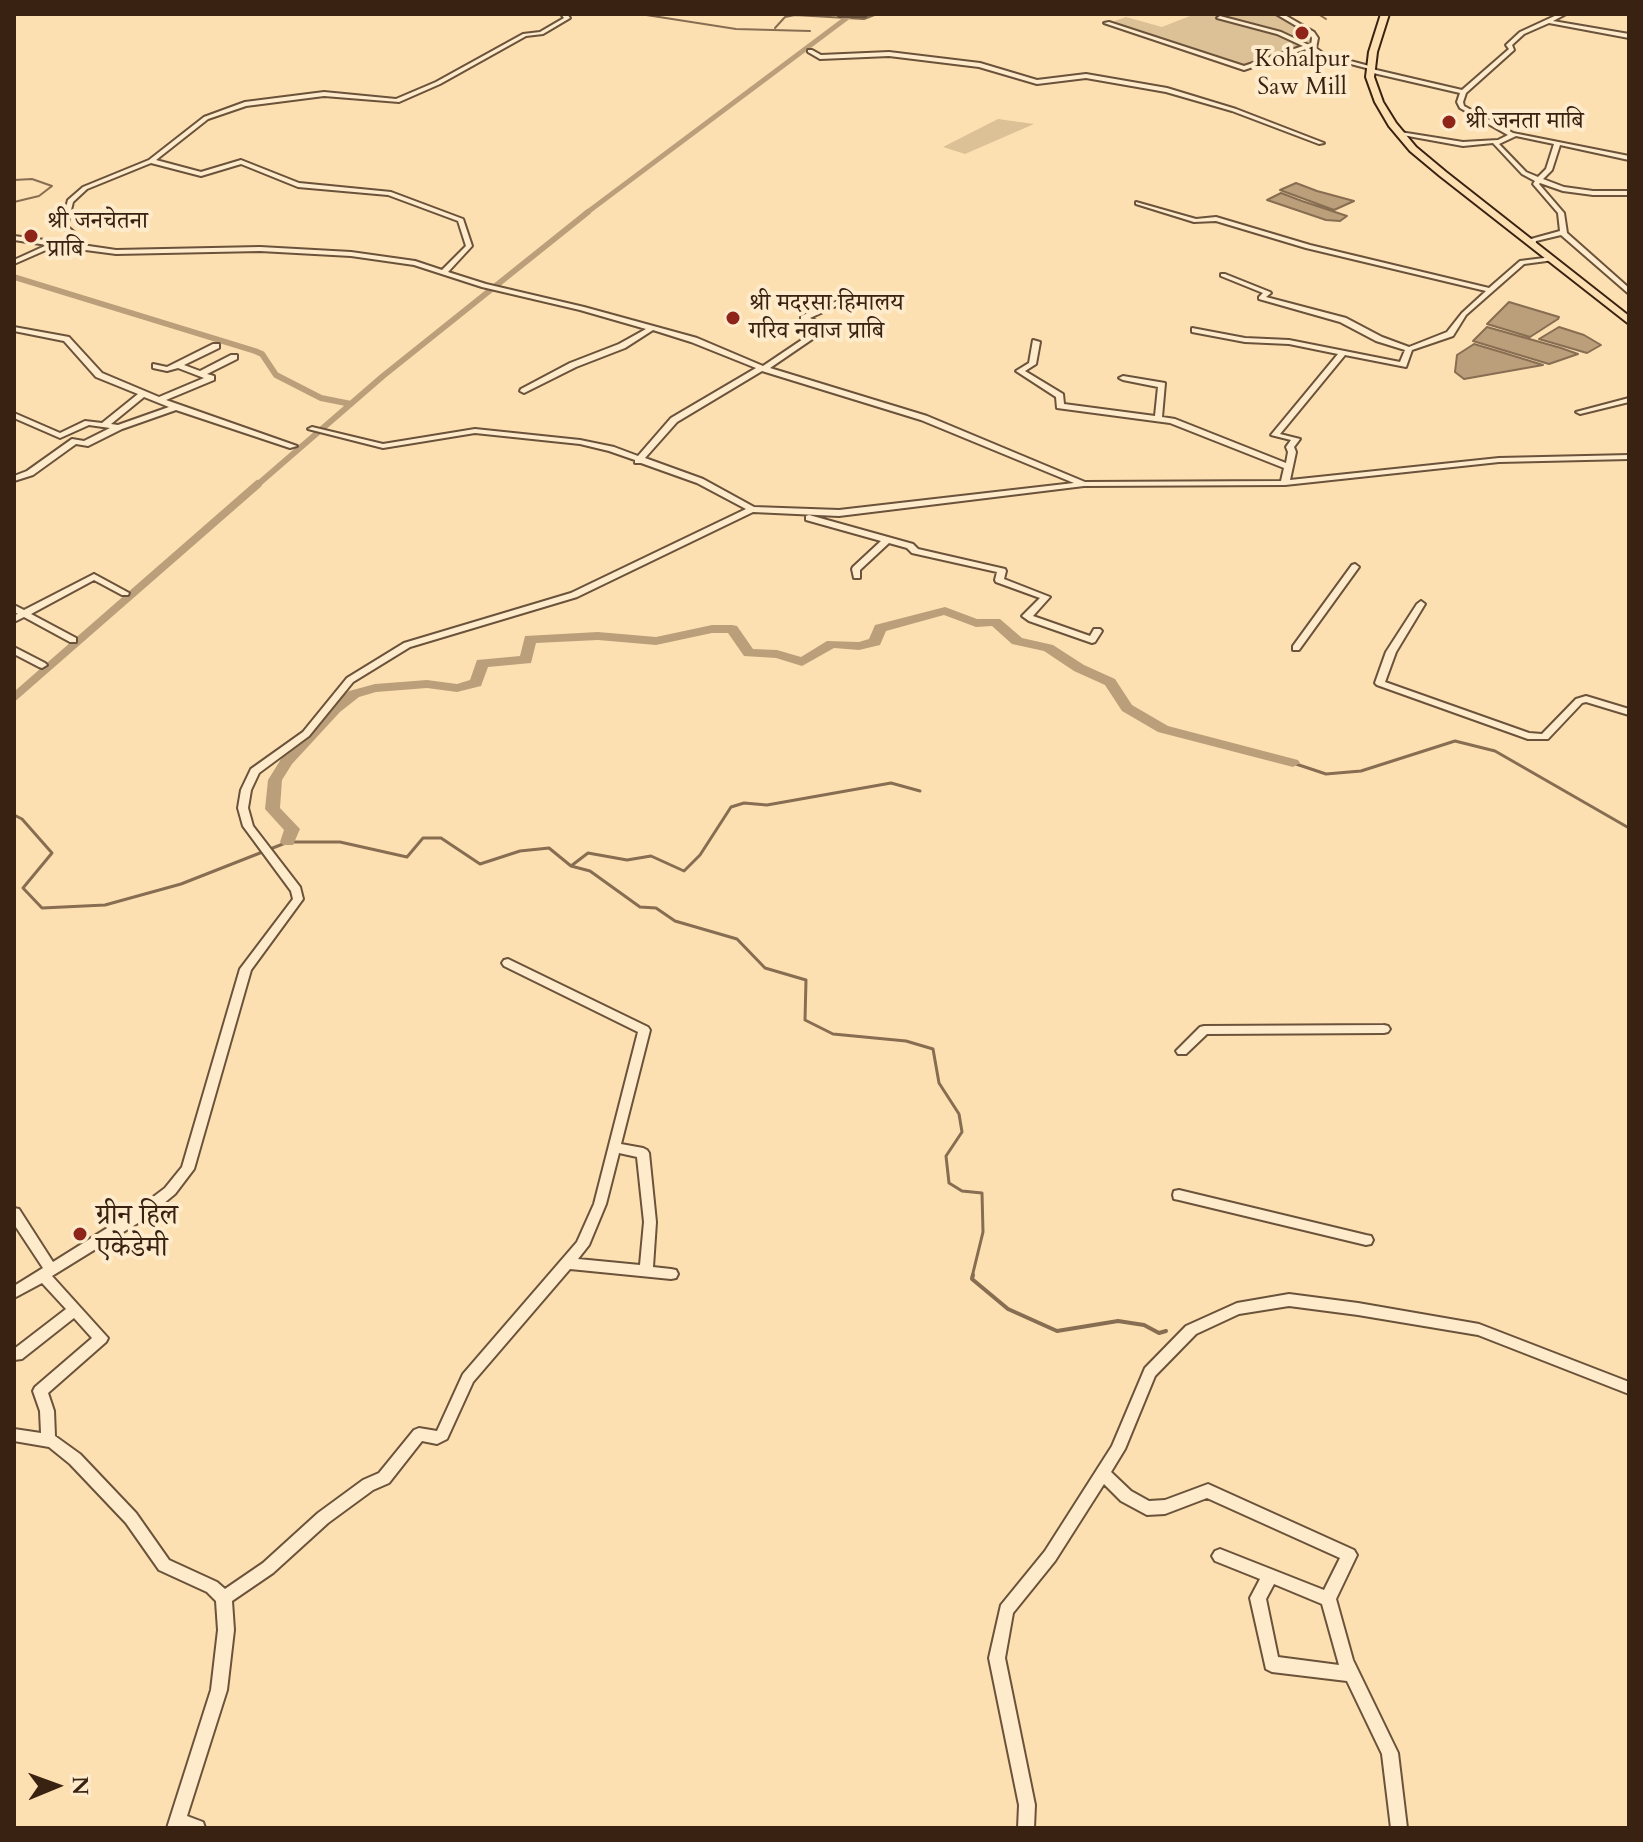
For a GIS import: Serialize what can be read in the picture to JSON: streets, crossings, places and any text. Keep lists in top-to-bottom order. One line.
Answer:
{"places":["Kohalpur Saw Mill","श्री जनता माबि","श्री जनचेतना प्राबि","श्री मदरसा हिमालय गरिव नवाज प्राबि","ग्रीन हिल एकेडेमी"],"north":"right"}
